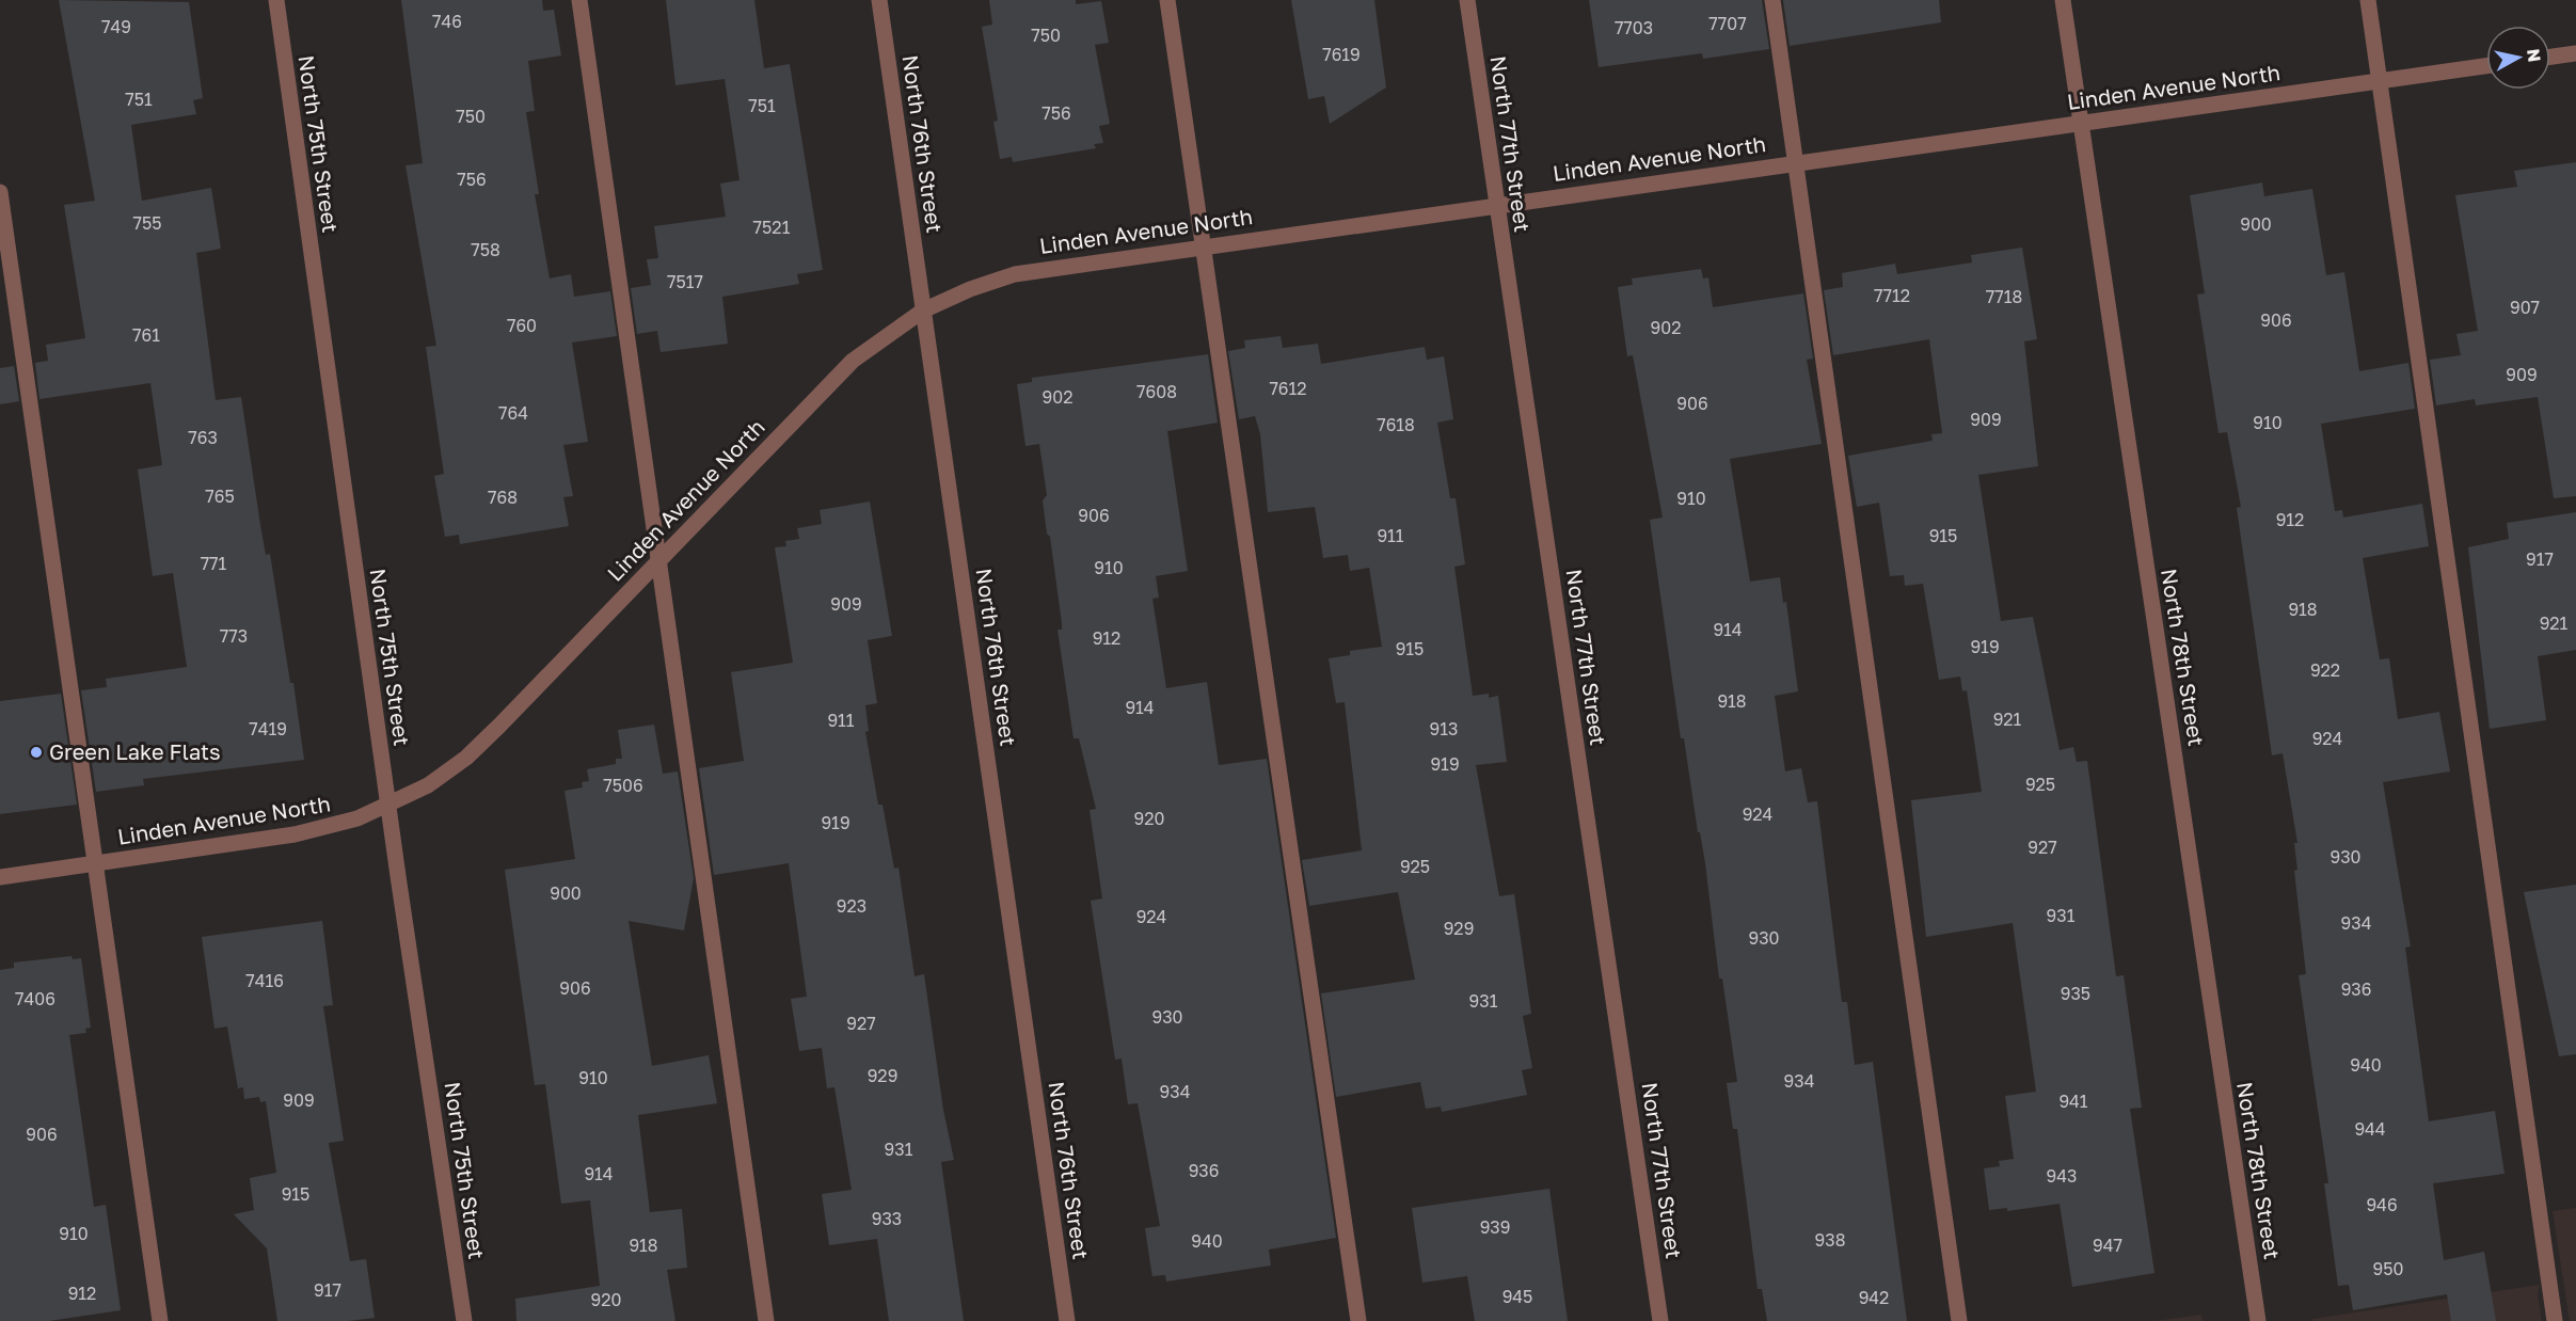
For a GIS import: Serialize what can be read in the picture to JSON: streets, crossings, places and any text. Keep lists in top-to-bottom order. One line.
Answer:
{"streets":{"street":["Linden Avenue North","North 75th Street","North 76th Street","North 77th Street","North 78th Street"]},"crossings":[["Linden Avenue North","North 75th Street"],["Linden Avenue North","North 76th Street"],["Linden Avenue North","North 77th Street"],["Linden Avenue North","North 78th Street"]],"places":["Green Lake Flats"],"house_numbers":["746","7707","749","7703","750","7619","751","751","756","750","756","755","900","7521","758","7517","7712","7718","907","906","760","902","761","909","7612","7608","902","906","764","909","910","7618","763","765","768","910","906","912","911","915","917","771","910","909","918","921","914","773","912","919","915","922","918","914","921","911","7419","913","924","919","925","7506","924","920","919","927","930","925","900","923","931","924","934","929","930","7416","906","936","935","7406","931","930","927","940","929","910","934","934","909","941","944","906","931","936","914","943","915","946","933","939","910","938","940","918","947","950","917","912","945","942","920"],"north":"right"}
